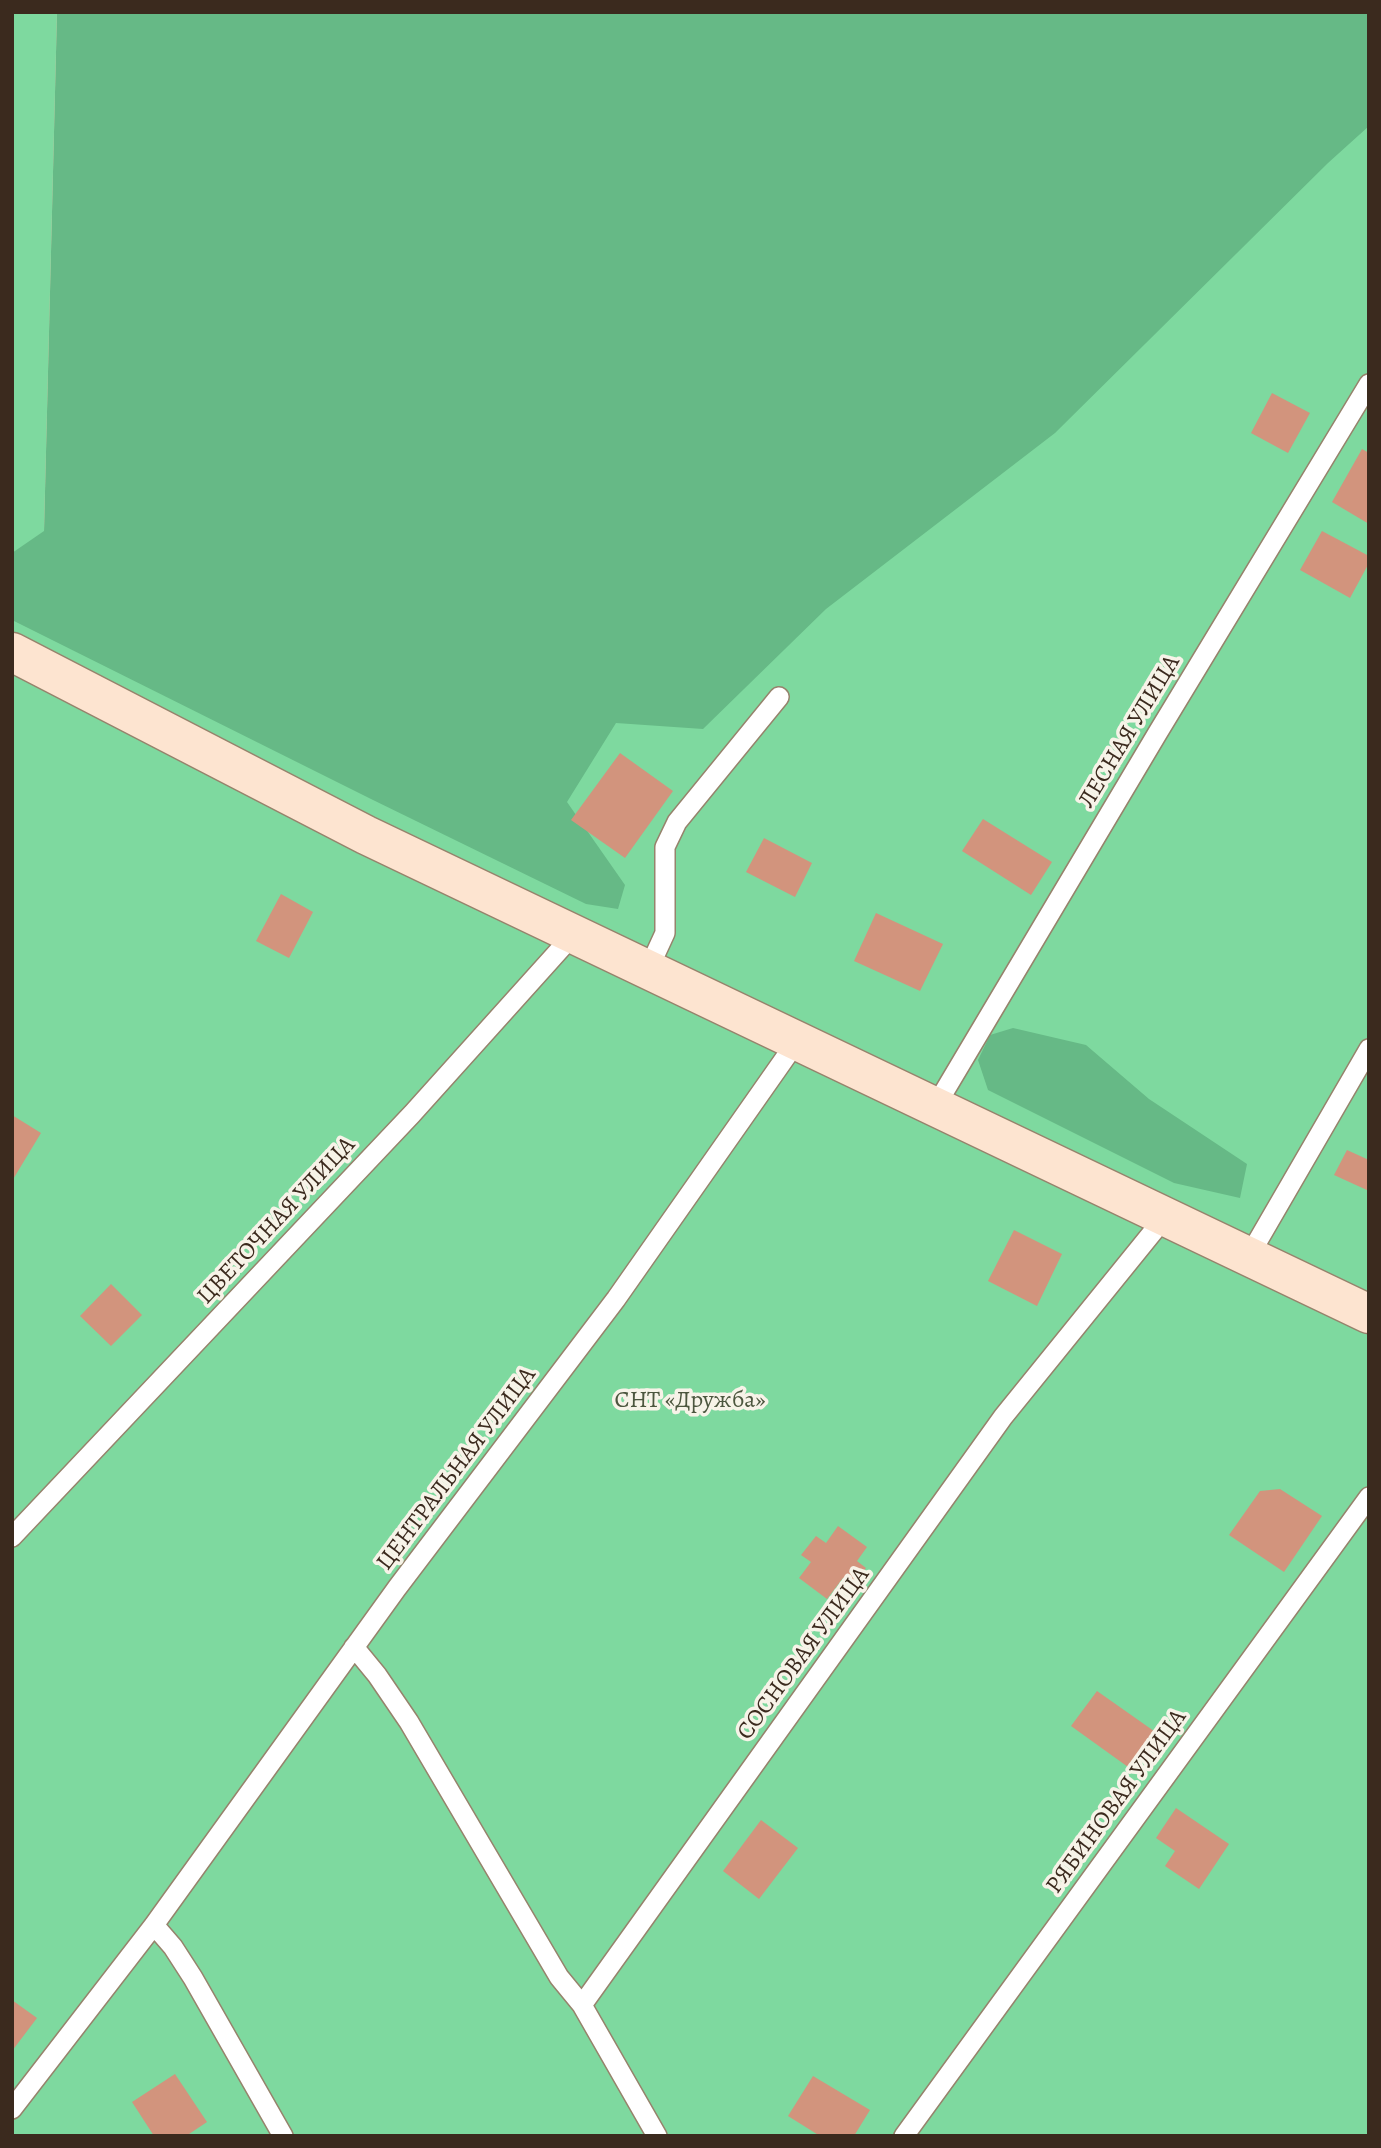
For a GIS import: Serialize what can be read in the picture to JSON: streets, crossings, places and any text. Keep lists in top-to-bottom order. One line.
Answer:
{"streets":{"lane":["ЛЕСНАЯ УЛИЦА","ЦВЕТОЧНАЯ УЛИЦА","ЦЕНТРАЛЬНАЯ УЛИЦА","СОСНОВАЯ УЛИЦА","РЯБИНОВАЯ УЛИЦА"]},"parks":["СНТ «Дружба»"]}
